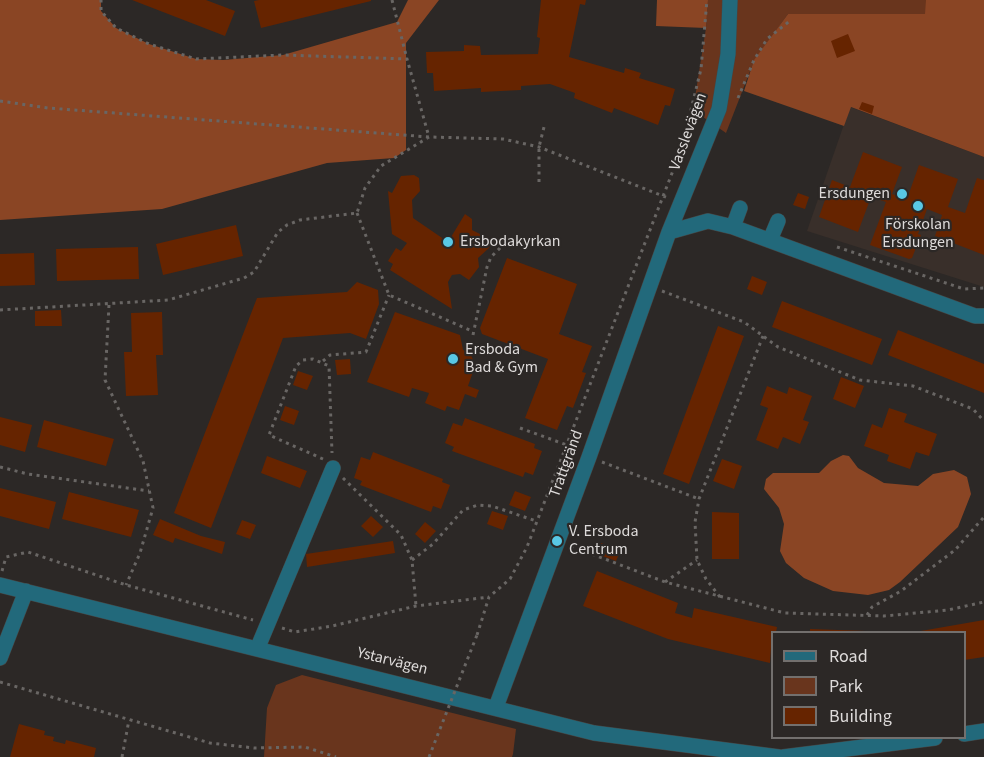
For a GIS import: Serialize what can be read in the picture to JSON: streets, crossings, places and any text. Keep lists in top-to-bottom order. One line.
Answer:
{"streets":{"street":["Vasslevägen","Trattgränd","Ystarvägen"]},"crossings":[["Vasslevägen","Trattgränd"],["Trattgränd","Ystarvägen"]],"places":["Ersdungen","Förskolan Ersdungen","Ersbodakyrkan","Ersboda Bad & Gym","V. Ersboda Centrum"],"legend":["Road","Park","Building"]}
